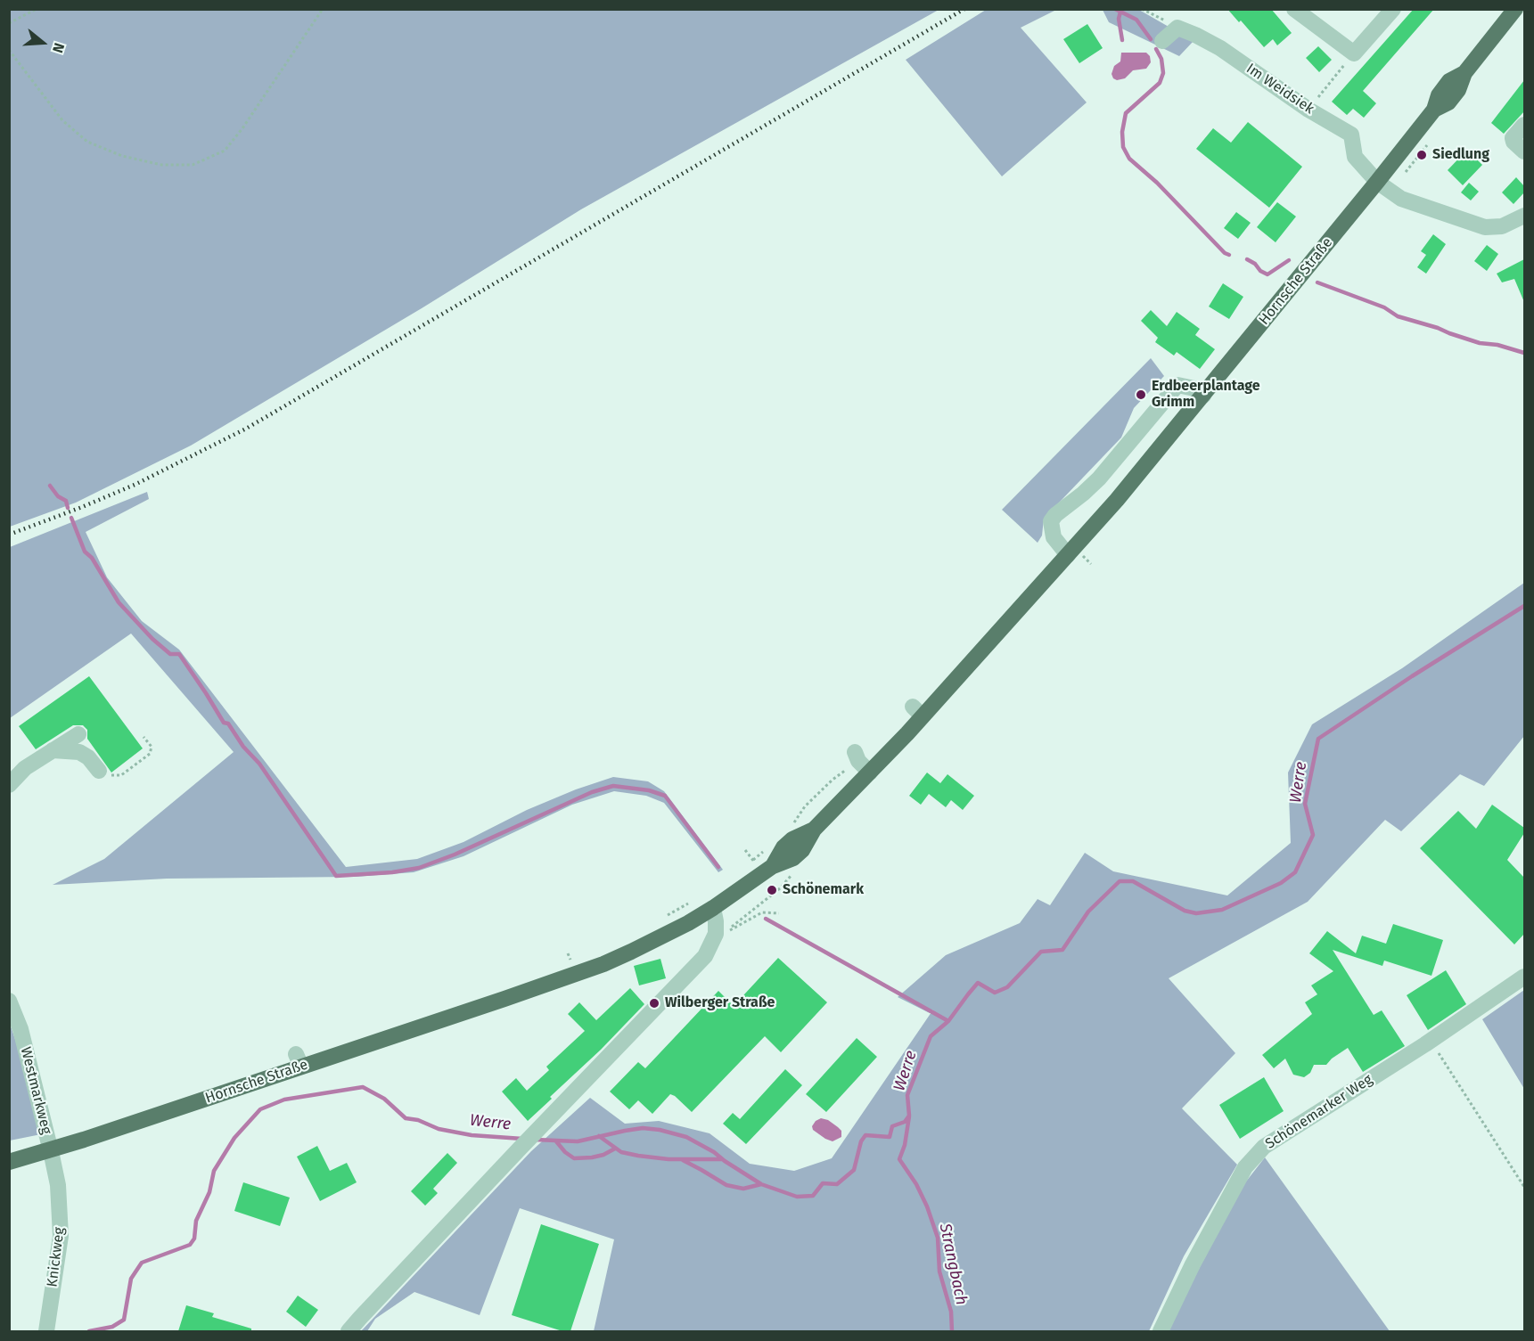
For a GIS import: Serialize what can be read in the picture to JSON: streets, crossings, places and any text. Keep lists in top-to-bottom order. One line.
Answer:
{"streets":{"main road":["Hornsche Straße"],"street":["Im Weidsiek","Westmarkweg","Schönemarker Weg","Knickweg"]},"crossings":[["Im Weidsiek","Hornsche Straße"],["Hornsche Straße","Westmarkweg"],["Hornsche Straße","Knickweg"],["Westmarkweg","Knickweg"]],"water":["Werre","Strangbach"],"places":["Siedlung","Erdbeerplantage Grimm","Schönemark","Wilberger Straße"],"north":"right"}
